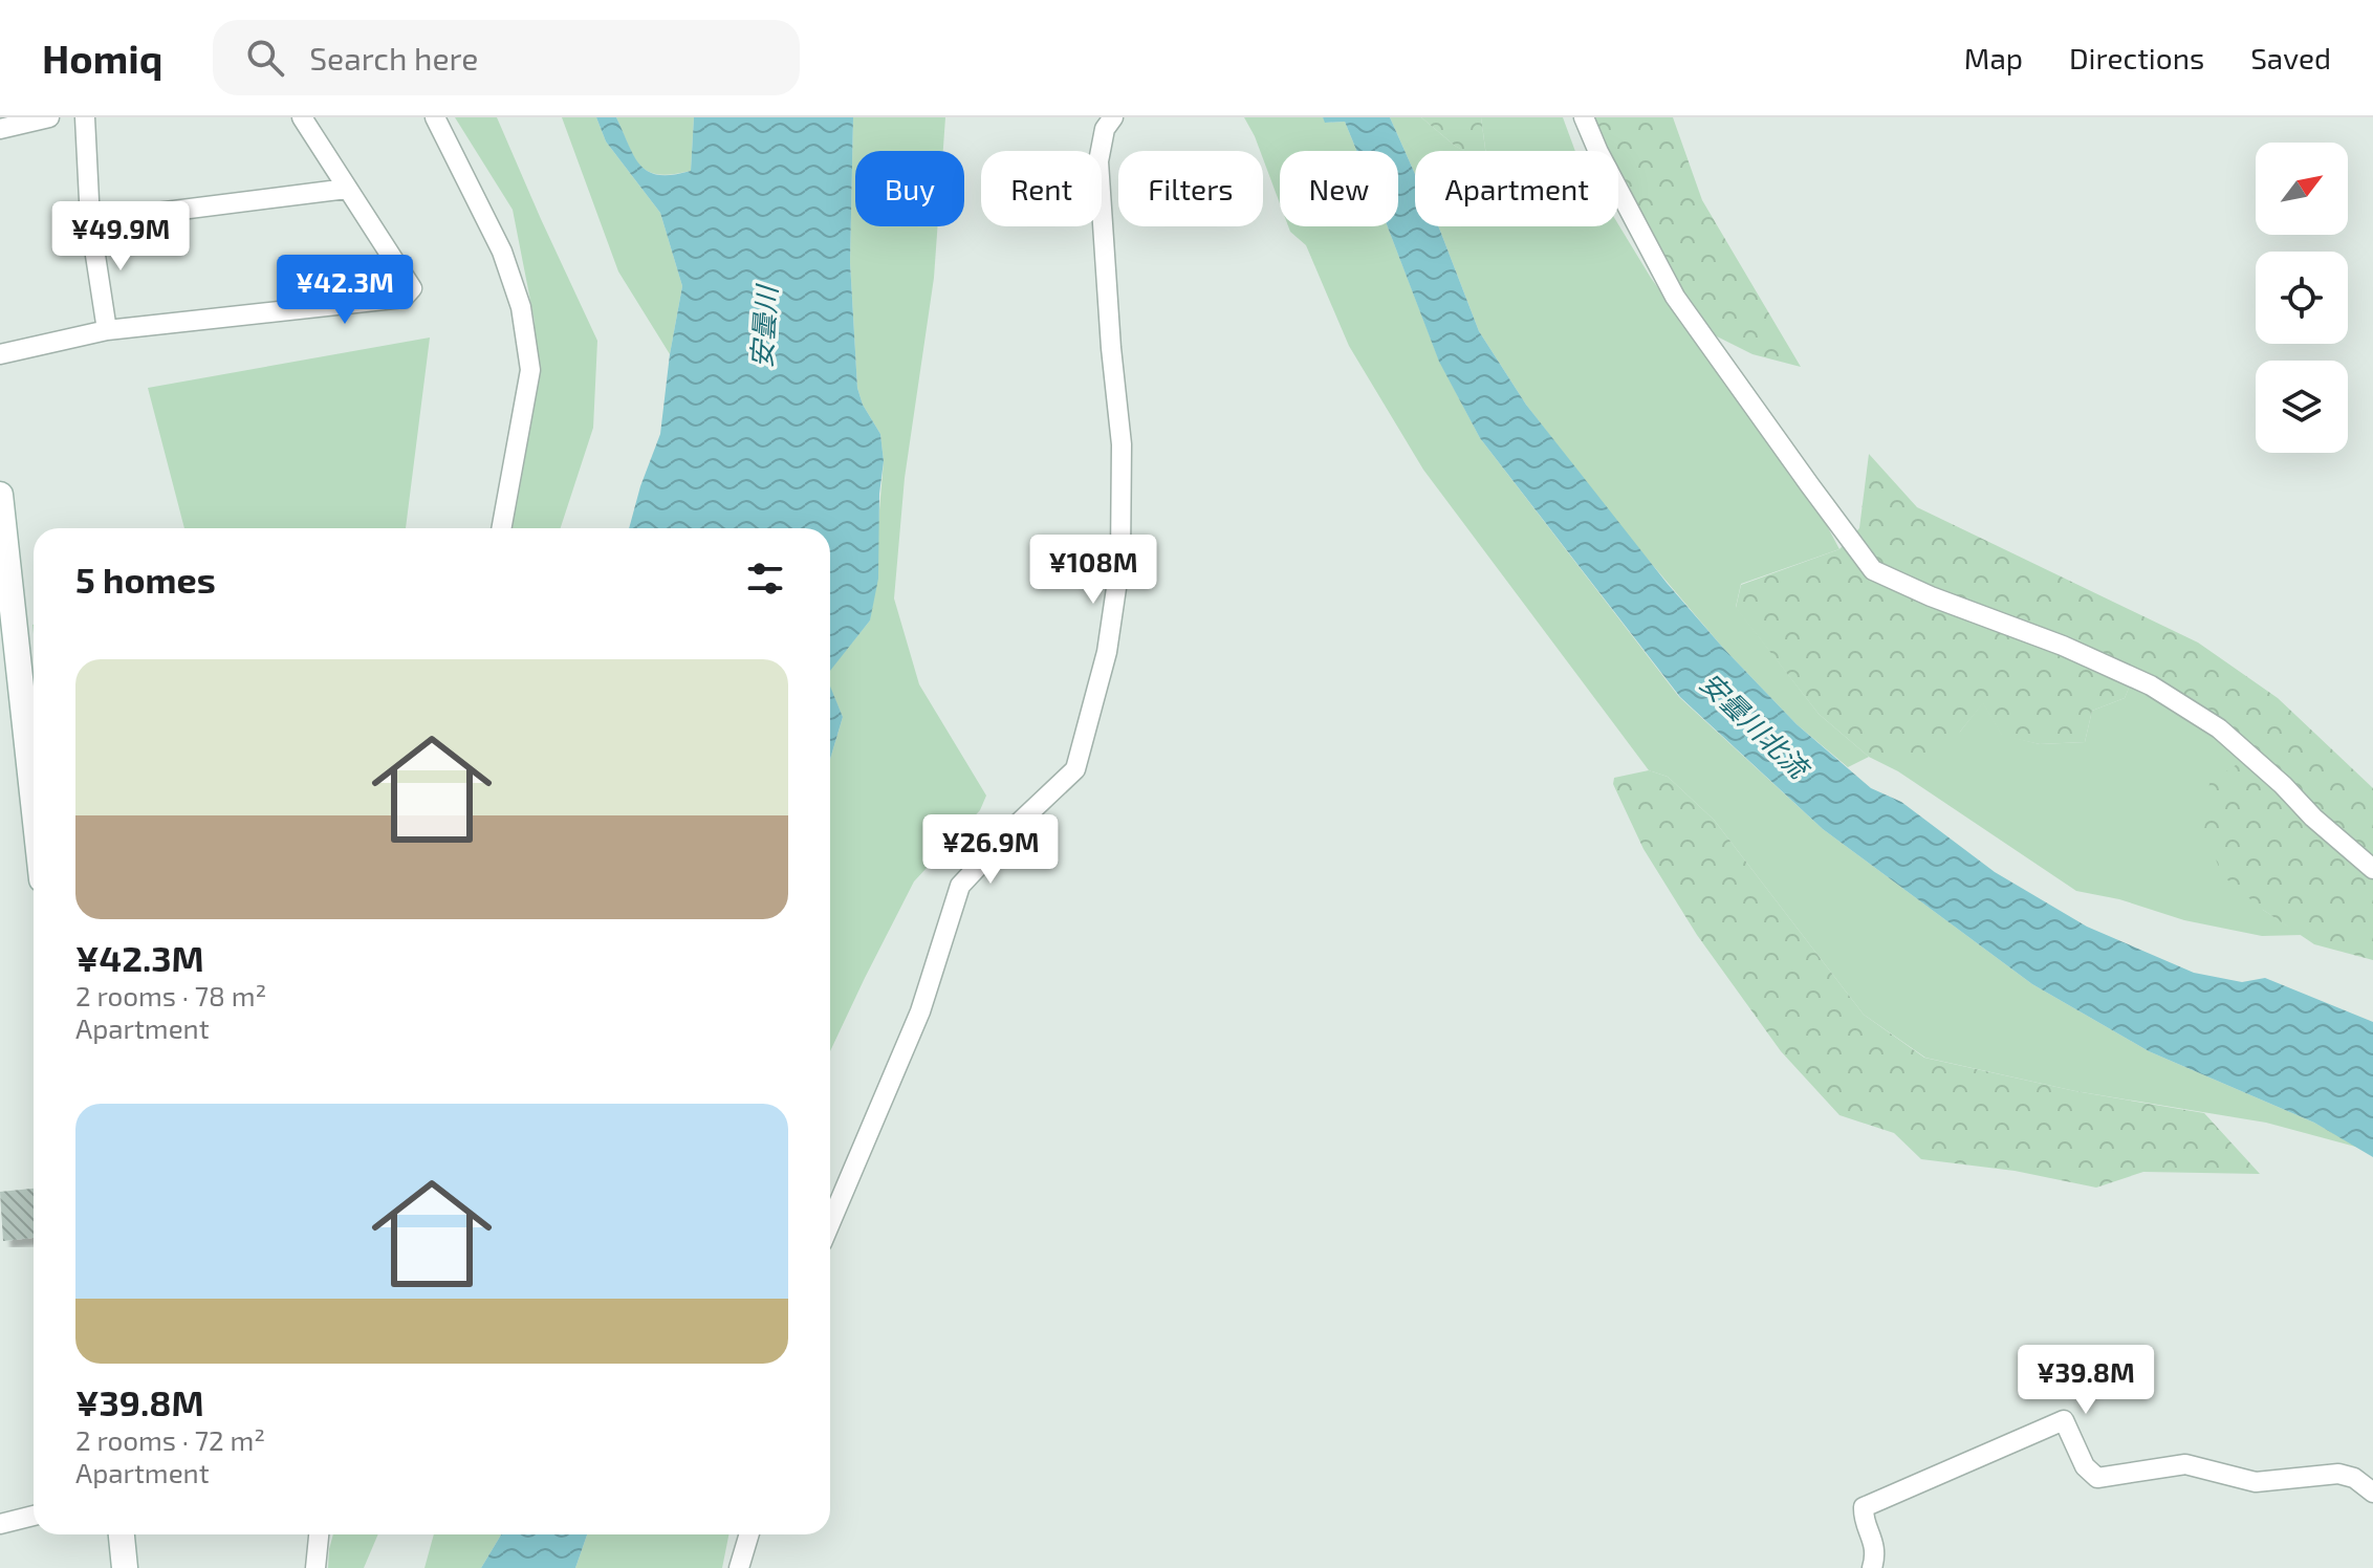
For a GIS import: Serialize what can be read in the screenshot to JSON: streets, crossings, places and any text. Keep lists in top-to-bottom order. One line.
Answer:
{"water":["安曇川","安曇川北流"],"north":"top right","page":{"header":"Homiq","search":"Search here","nav":["Map","Directions","Saved"],"chip":["Buy","Rent","Filters","New","Apartment"],"price":["¥49.9M","¥42.3M","¥108M","¥26.9M","¥39.8M"],"heading":"5 homes","list":[{"name":"¥42.3M","note":"2 rooms · 78 m² · Apartment"},{"name":"¥39.8M","note":"2 rooms · 72 m² · Apartment"}]}}
